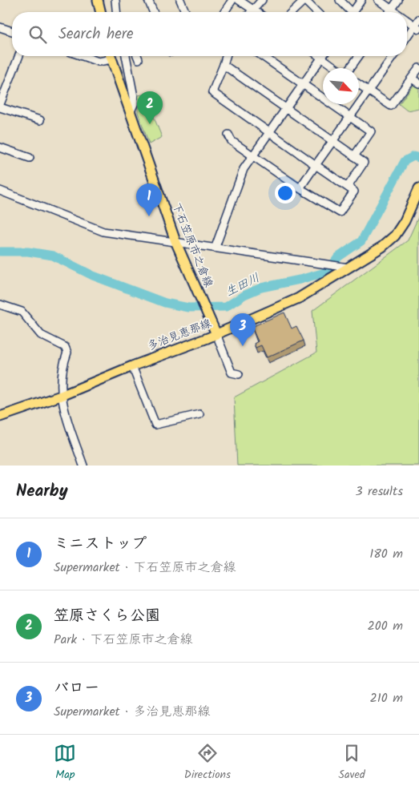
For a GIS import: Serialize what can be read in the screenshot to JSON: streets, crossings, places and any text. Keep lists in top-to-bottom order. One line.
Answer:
{"streets":{"main road":["下石笠原市之倉線","多治見恵那線"]},"crossings":[["下石笠原市之倉線","多治見恵那線"]],"water":["生田川"],"north":"bottom right","page":{"search":"Search here","pins":["2","1","3"],"heading":["Nearby","3 results"],"list":[{"mark":"1","name":"ミニストップ","note":"Supermarket · 下石笠原市之倉線","value":"180 m"},{"mark":"2","name":"笠原さくら公園","note":"Park · 下石笠原市之倉線","value":"200 m"},{"mark":"3","name":"バロー","note":"Supermarket · 多治見恵那線","value":"210 m"}],"nav":["Map","Directions","Saved"]}}
